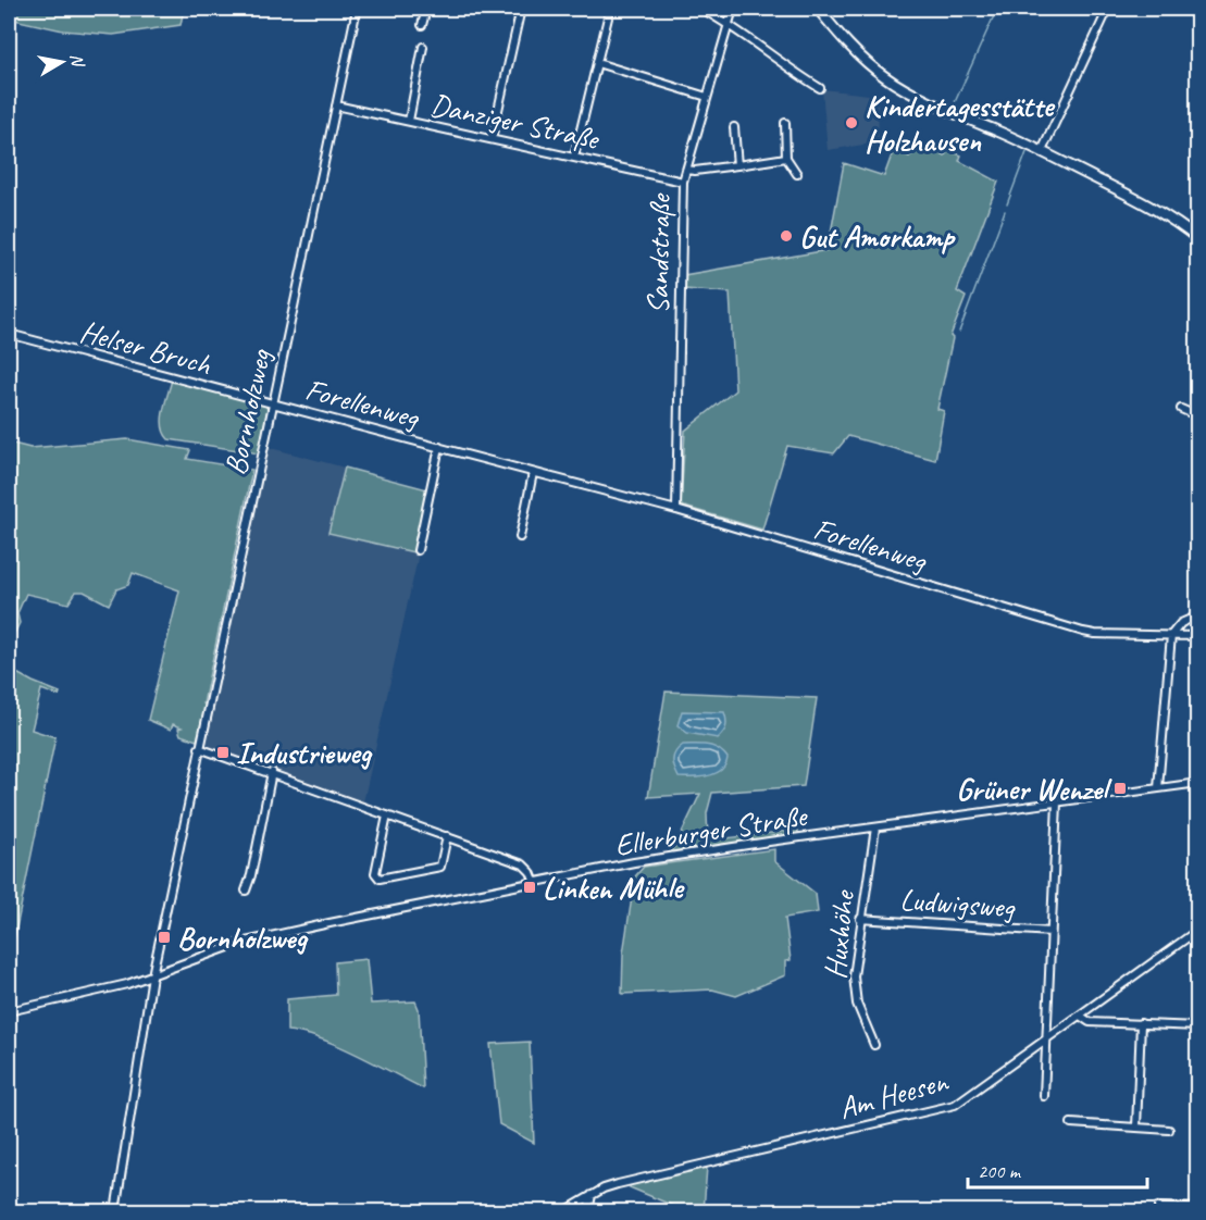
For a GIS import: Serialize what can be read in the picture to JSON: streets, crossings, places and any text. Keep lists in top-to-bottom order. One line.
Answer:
{"streets":{"street":["Danziger Straße","Sandstraße","Helser Bruch","Forellenweg","Bornholzweg","Ellerburger Straße","Ludwigsweg","Huxhöhe","Am Heesen"]},"crossings":[["Danziger Straße","Sandstraße"],["Danziger Straße","Bornholzweg"],["Sandstraße","Forellenweg"],["Helser Bruch","Forellenweg"],["Helser Bruch","Bornholzweg"],["Forellenweg","Bornholzweg"],["Bornholzweg","Ellerburger Straße"],["Ellerburger Straße","Huxhöhe"],["Ludwigsweg","Huxhöhe"]],"places":{"other":["Kindertagesstätte Holzhausen","Gut Amorkamp"],"transit":["Industrieweg","Grüner Wenzel","Linken Mühle","Bornholzweg"]},"scale_bar":"200 m","north":"right"}
